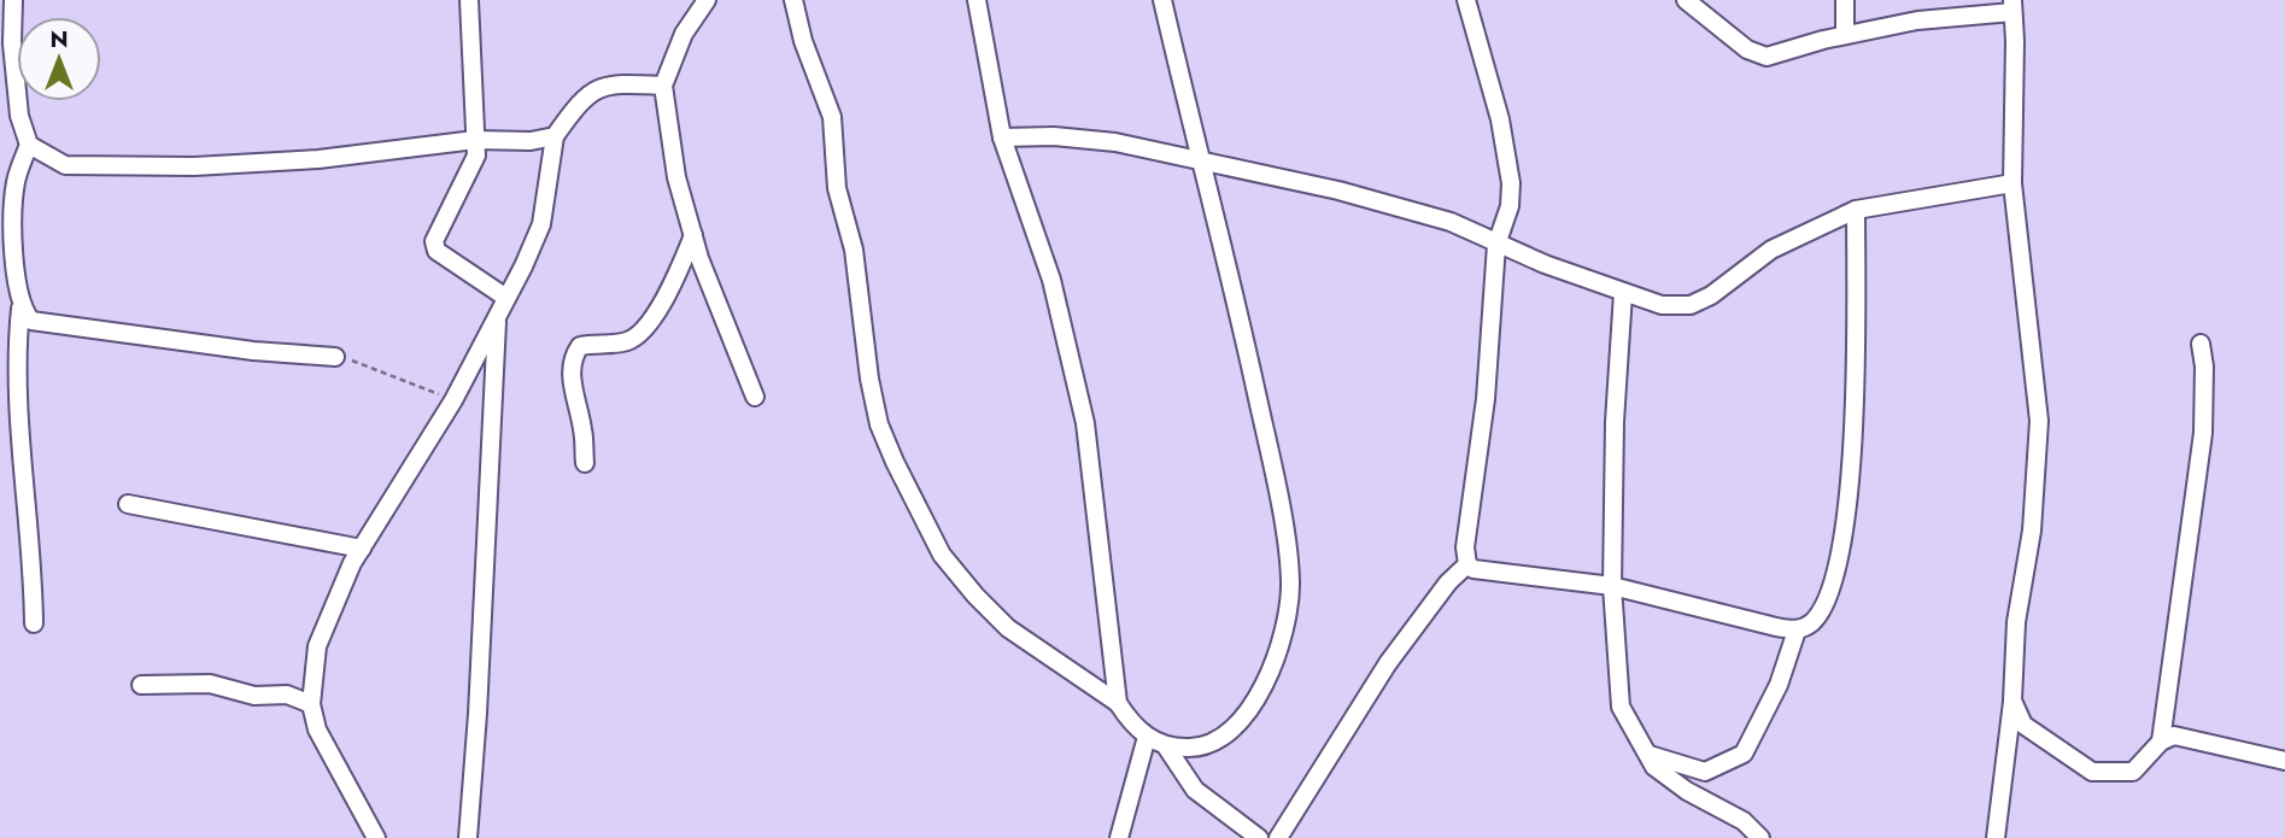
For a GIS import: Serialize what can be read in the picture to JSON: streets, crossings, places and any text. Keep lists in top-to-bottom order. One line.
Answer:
{"north":"top"}
